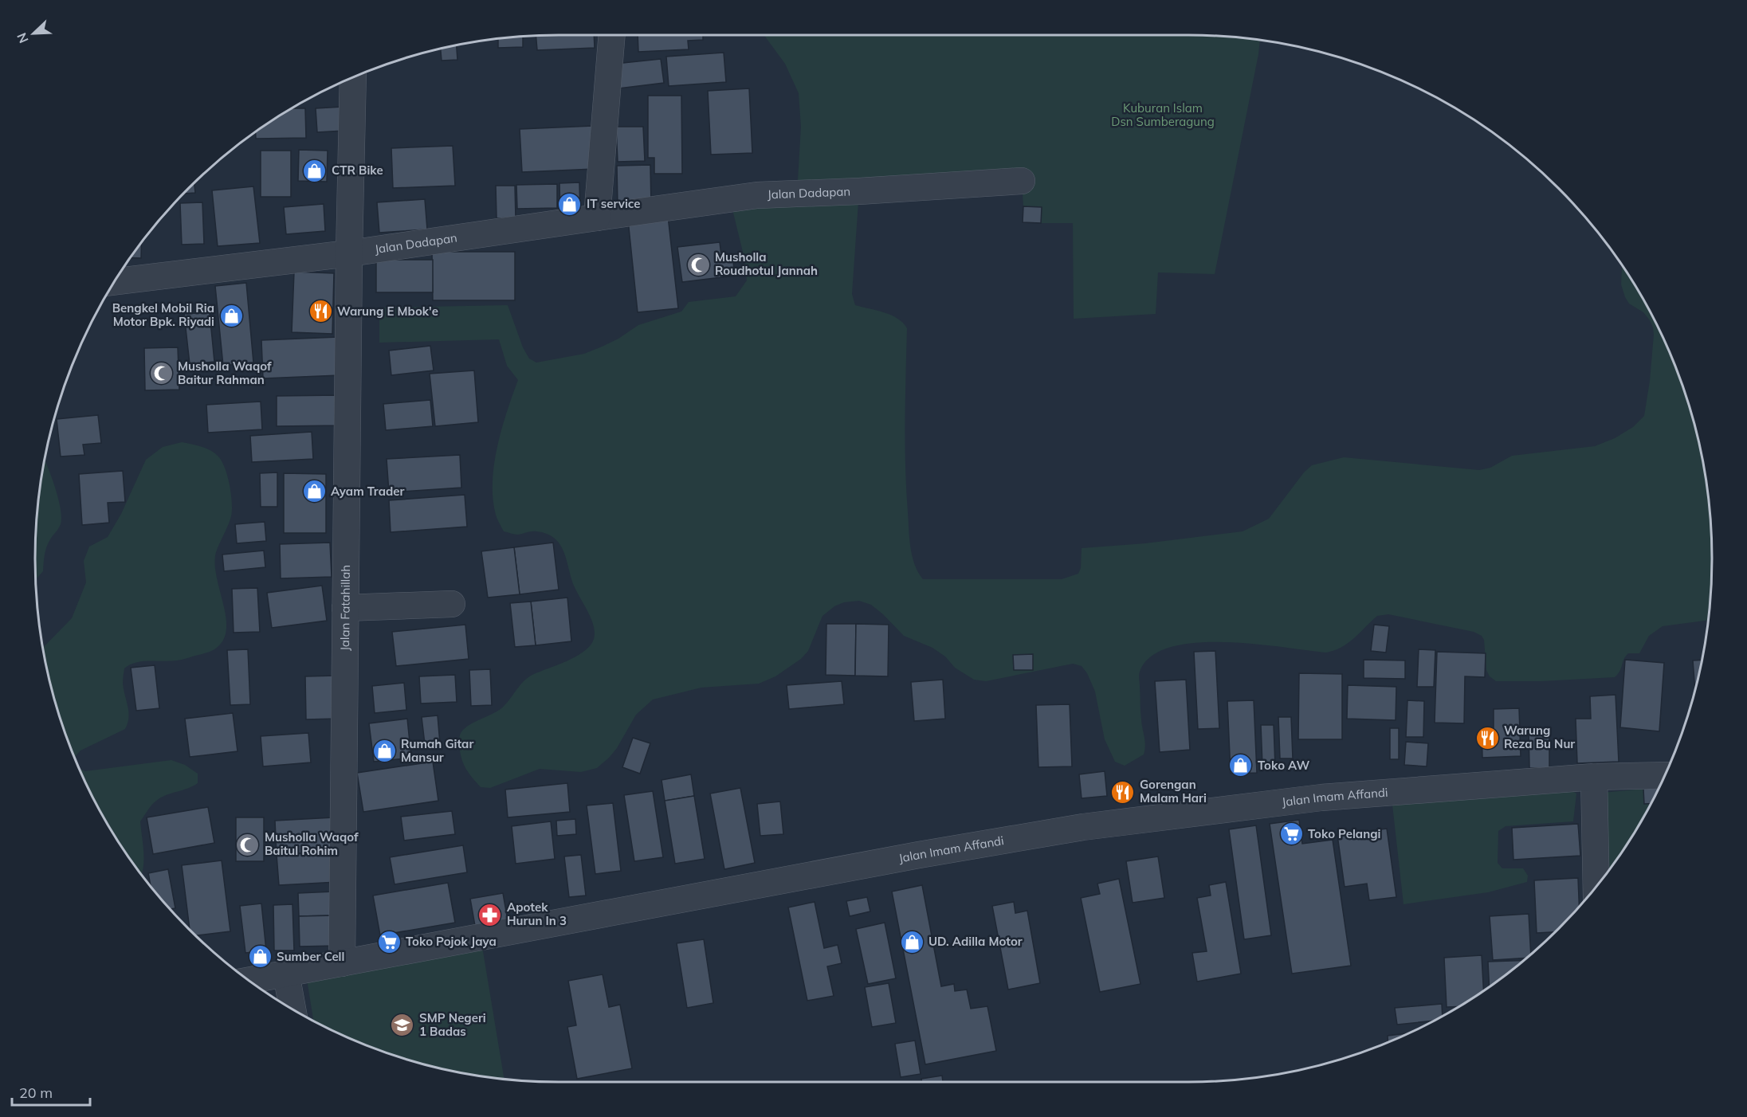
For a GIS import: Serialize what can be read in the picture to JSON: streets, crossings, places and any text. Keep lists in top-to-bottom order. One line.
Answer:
{"streets":{"street":["Jalan Dadapan","Jalan Fatahillah","Jalan Imam Affandi"]},"crossings":[["Jalan Dadapan","Jalan Fatahillah"],["Jalan Fatahillah","Jalan Imam Affandi"]],"parks":["Kuburan Islam Dsn Sumberagung"],"places":{"shop":["CTR Bike","IT service","Bengkel Mobil Ria Motor Bpk. Riyadi","Ayam Trader","Rumah Gitar Mansur","Toko AW","UD. Adilla Motor","Sumber Cell"],"mosque":["Musholla Roudhotul Jannah","Musholla Waqof Baitur Rahman","Musholla Waqof Baitul Rohim"],"restaurant":["Warung E Mbok'e","Warung Reza Bu Nur","Gorengan Malam Hari"],"supermarket":["Toko Pelangi","Toko Pojok Jaya"],"pharmacy":["Apotek Hurun In 3"],"school or university":["SMP Negeri 1 Badas"]},"scale_bar":"20 m","north":"bottom left"}
